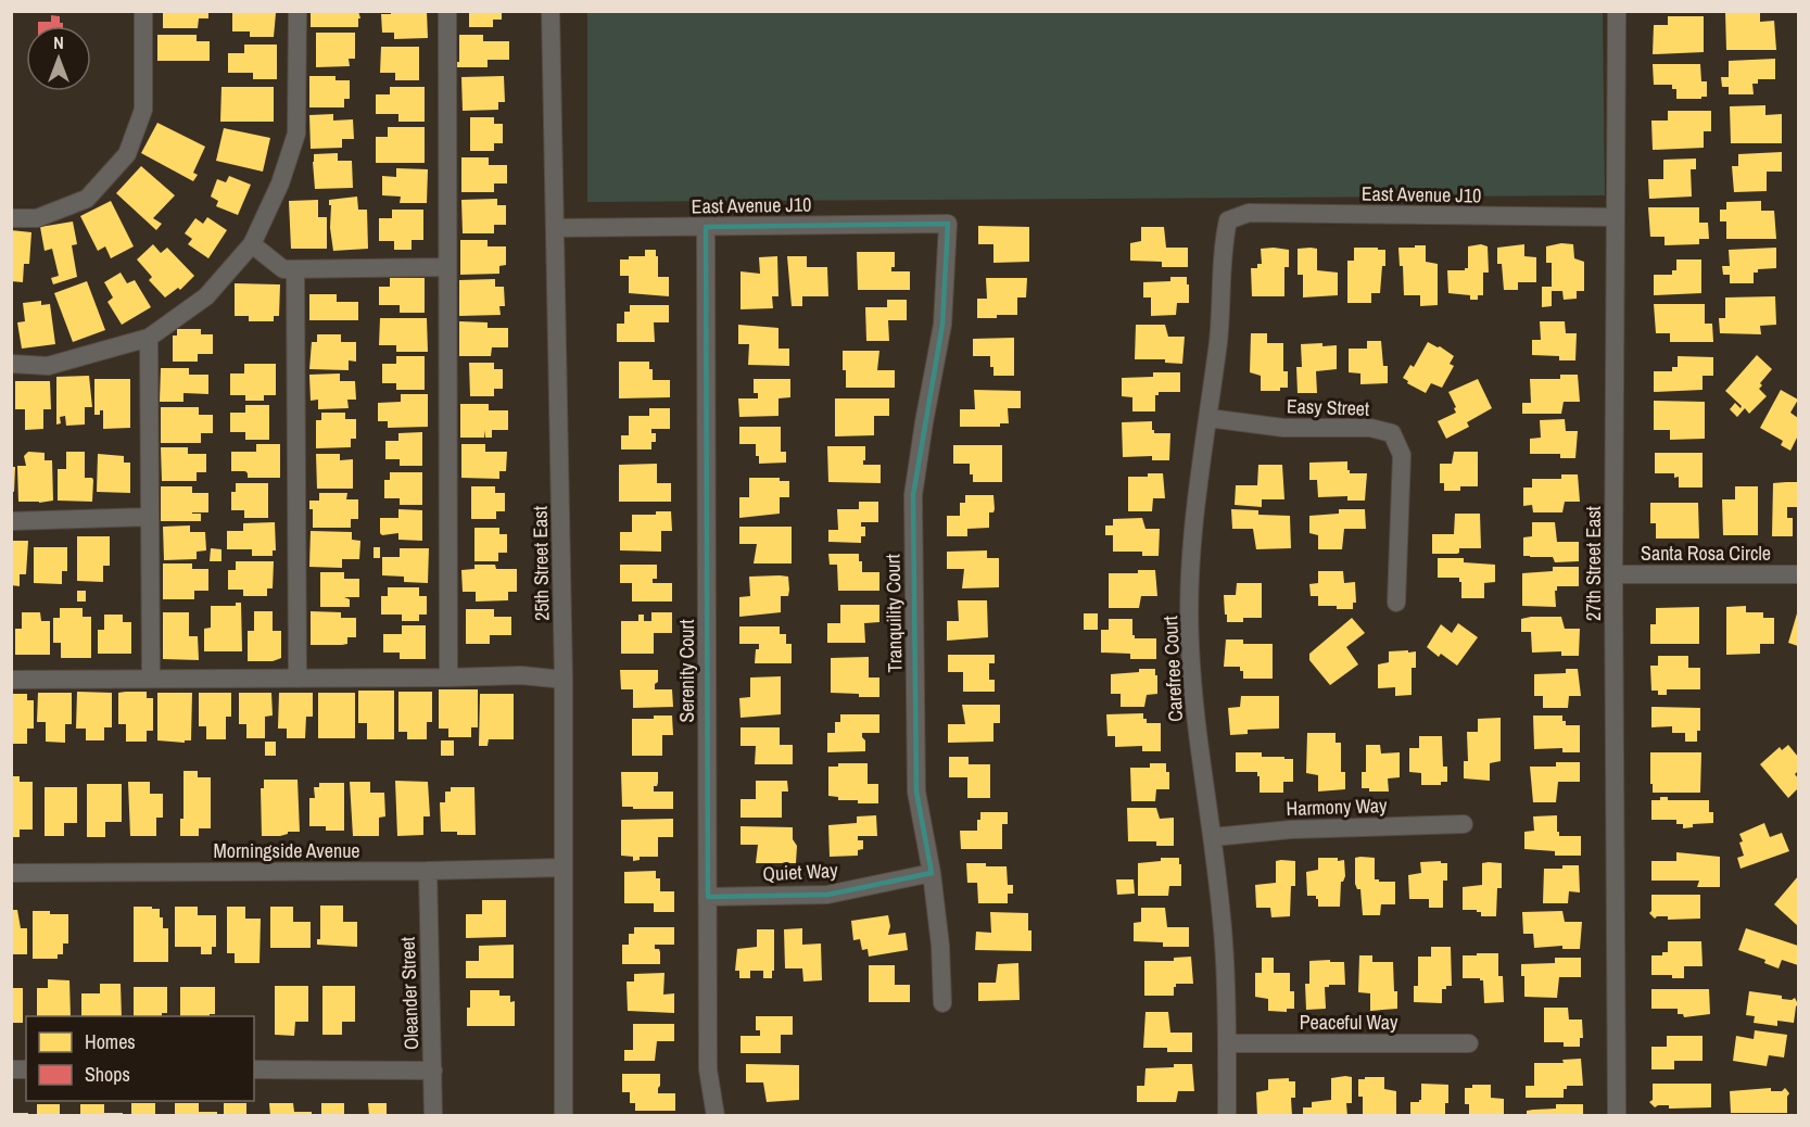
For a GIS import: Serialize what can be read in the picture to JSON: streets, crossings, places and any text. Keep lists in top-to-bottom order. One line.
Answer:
{"streets":{"street":["East Avenue J10","Easy Street","Santa Rosa Circle","25th Street East","27th Street East","Tranquility Court","Carefree Court","Serenity Court","Harmony Way","Morningside Avenue","Quiet Way","Oleander Street","Peaceful Way"]},"crossings":[["East Avenue J10","25th Street East"],["East Avenue J10","27th Street East"],["East Avenue J10","Tranquility Court"],["East Avenue J10","Carefree Court"],["East Avenue J10","Serenity Court"],["Easy Street","Carefree Court"],["Santa Rosa Circle","27th Street East"],["25th Street East","Morningside Avenue"],["Tranquility Court","Quiet Way"],["Carefree Court","Harmony Way"],["Carefree Court","Peaceful Way"],["Serenity Court","Quiet Way"],["Morningside Avenue","Oleander Street"]],"legend":["Homes","Shops"],"north":"top"}
